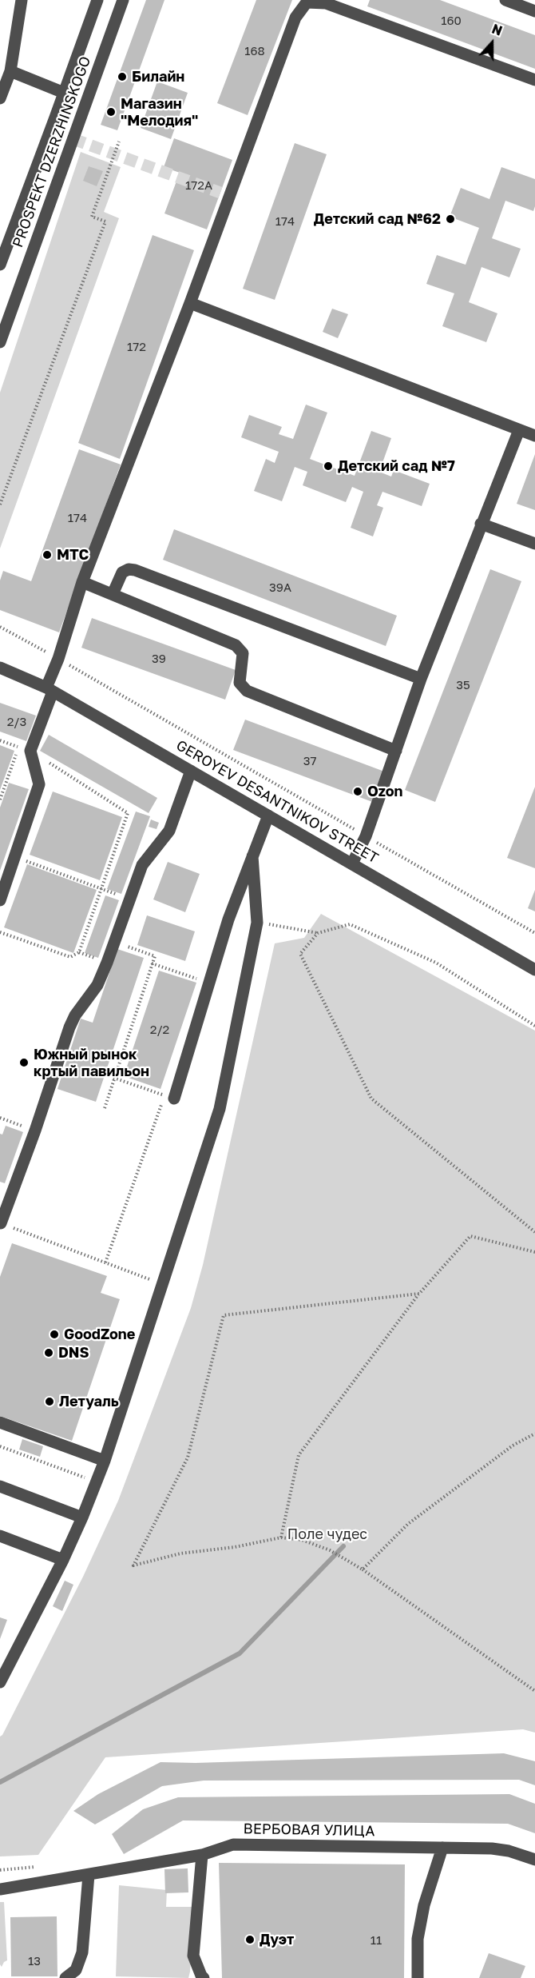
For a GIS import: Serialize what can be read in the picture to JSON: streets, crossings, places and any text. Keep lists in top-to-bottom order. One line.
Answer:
{"streets":{"street":["PROSPEKT DZERZHINSKOGO","GEROYEV DESANTNIKOV STREET","ВЕРБОВАЯ УЛИЦА"]},"parks":["Поле чудес"],"places":["Билайн","Магазин \"Мелодия\"","Детский сад №62","Детский сад №7","МТС","Ozon","Южный рынок кртый павильон","GoodZone","DNS","Летуаль","Дуэт"],"house_numbers":["160","168","172А","174","172","174","39А","39","35","2/3","37","2/2","11","13"],"north":"top"}
